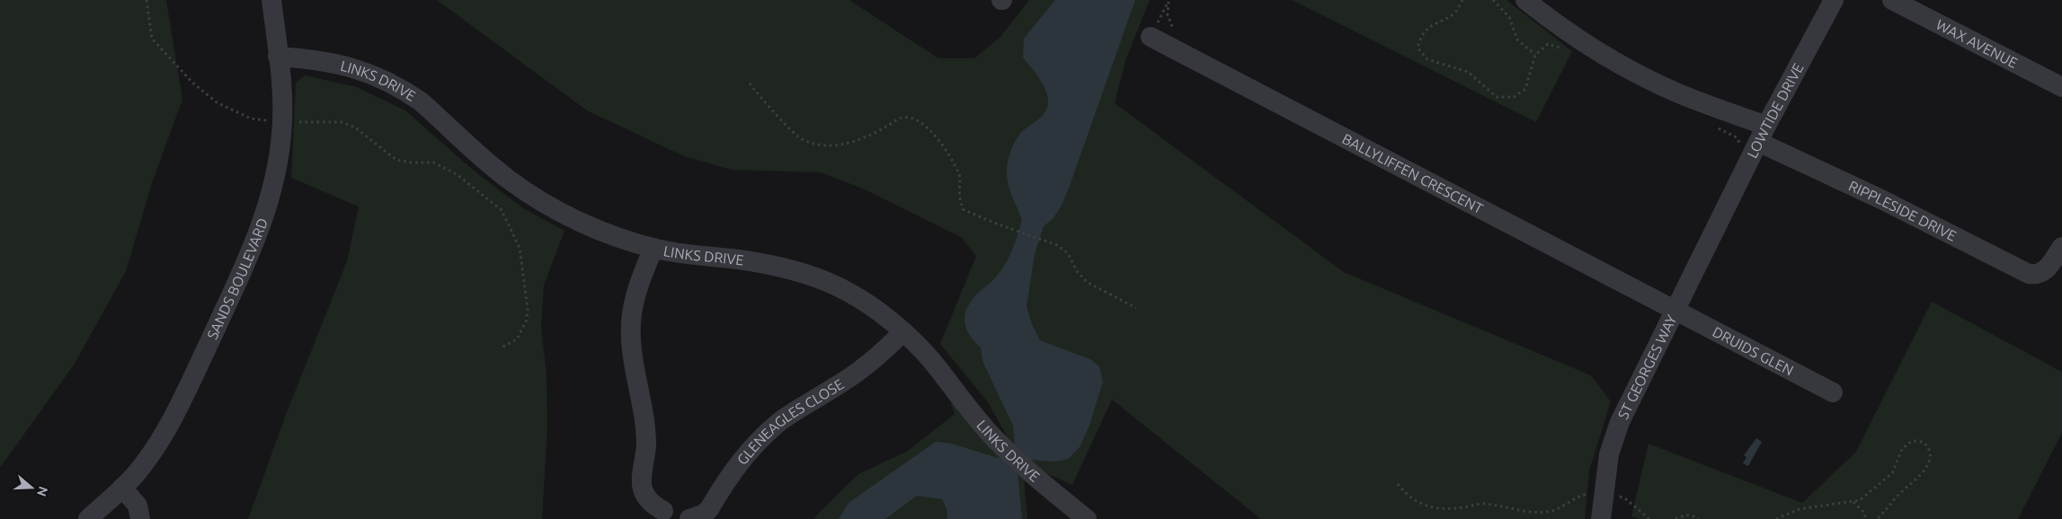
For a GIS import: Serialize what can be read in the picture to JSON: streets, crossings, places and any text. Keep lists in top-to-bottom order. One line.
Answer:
{"streets":{"street":["WAX AVENUE","LINKS DRIVE","LOWTIDE DRIVE","BALLYLIFFEN CRESCENT","RIPPLESIDE DRIVE","SANDS BOULEVARD","DRUIDS GLEN","ST GEORGES WAY","GLENEAGLES CLOSE"]},"crossings":[["LINKS DRIVE","SANDS BOULEVARD"],["LINKS DRIVE","GLENEAGLES CLOSE"],["LOWTIDE DRIVE","RIPPLESIDE DRIVE"],["LOWTIDE DRIVE","ST GEORGES WAY"],["BALLYLIFFEN CRESCENT","DRUIDS GLEN"],["BALLYLIFFEN CRESCENT","ST GEORGES WAY"],["DRUIDS GLEN","ST GEORGES WAY"]],"north":"right"}
